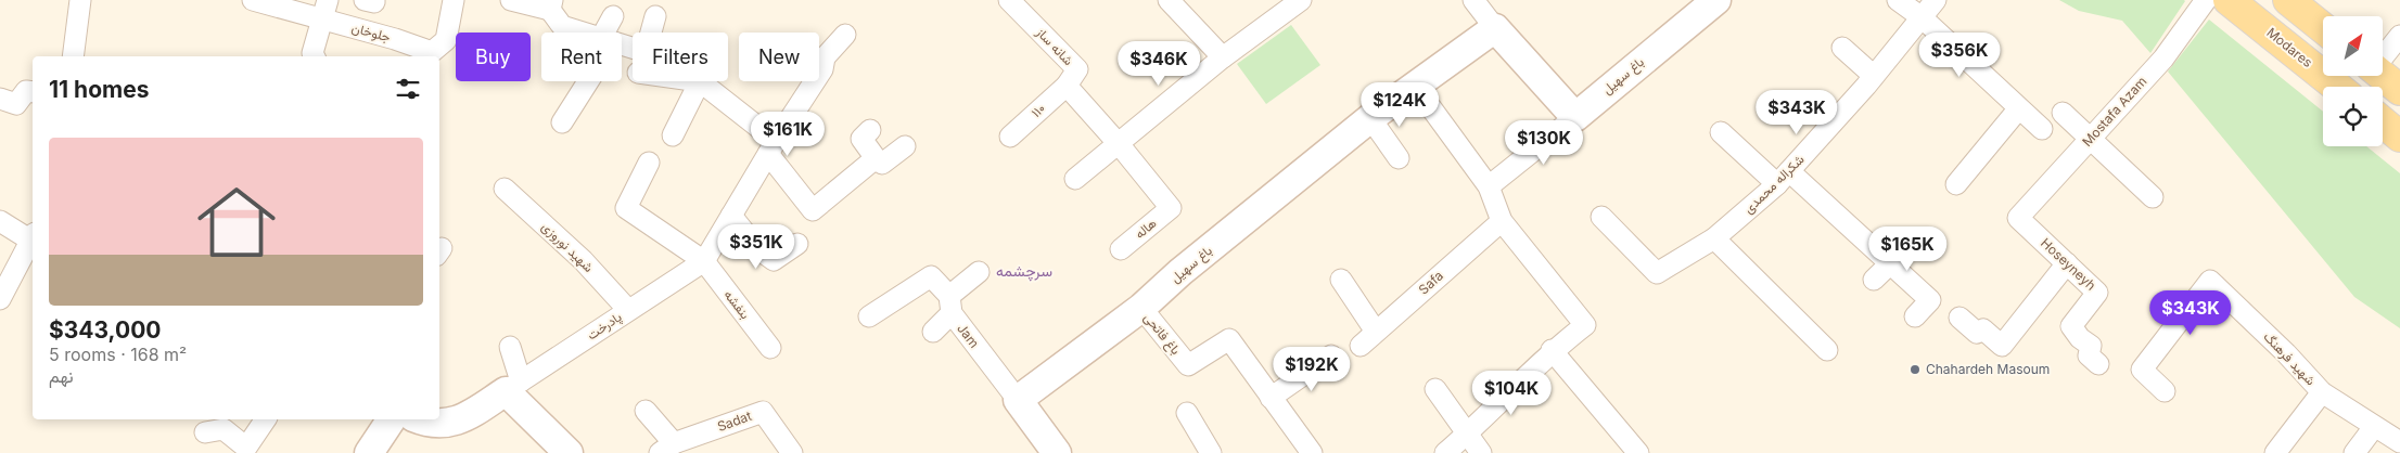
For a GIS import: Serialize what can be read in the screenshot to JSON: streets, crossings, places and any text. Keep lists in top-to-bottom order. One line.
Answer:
{"streets":{"main road":["Modares"],"street":["جلوخان","شانه ساز","باغ سهیل","۱۱۰","Mostafa Azam","شکراله محمدی","هاله","شهید نوروزی","Hoseyneyh","Safa","بنفشه","پادرخت","باغ فاتحی","Jam","شهید فرهنگ","Sadat"]},"crossings":[["شانه ساز","۱۱۰"],["شانه ساز","هاله"],["باغ سهیل","باغ فاتحی"],["باغ سهیل","Jam"],["Mostafa Azam","Hoseyneyh"],["شهید نوروزی","پادرخت"],["بنفشه","پادرخت"]],"districts":["سرچشمه"],"places":["Chahardeh Masoum"],"north":"top right","page":{"price":["$356K","$346K","$124K","$343K","$161K","$130K","$351K","$165K","$343K","$192K","$104K"],"chip":["Buy","Rent","Filters","New"],"heading":"11 homes","list":[{"name":"$343,000","note":"5 rooms · 168 m² · نهم"}]}}
